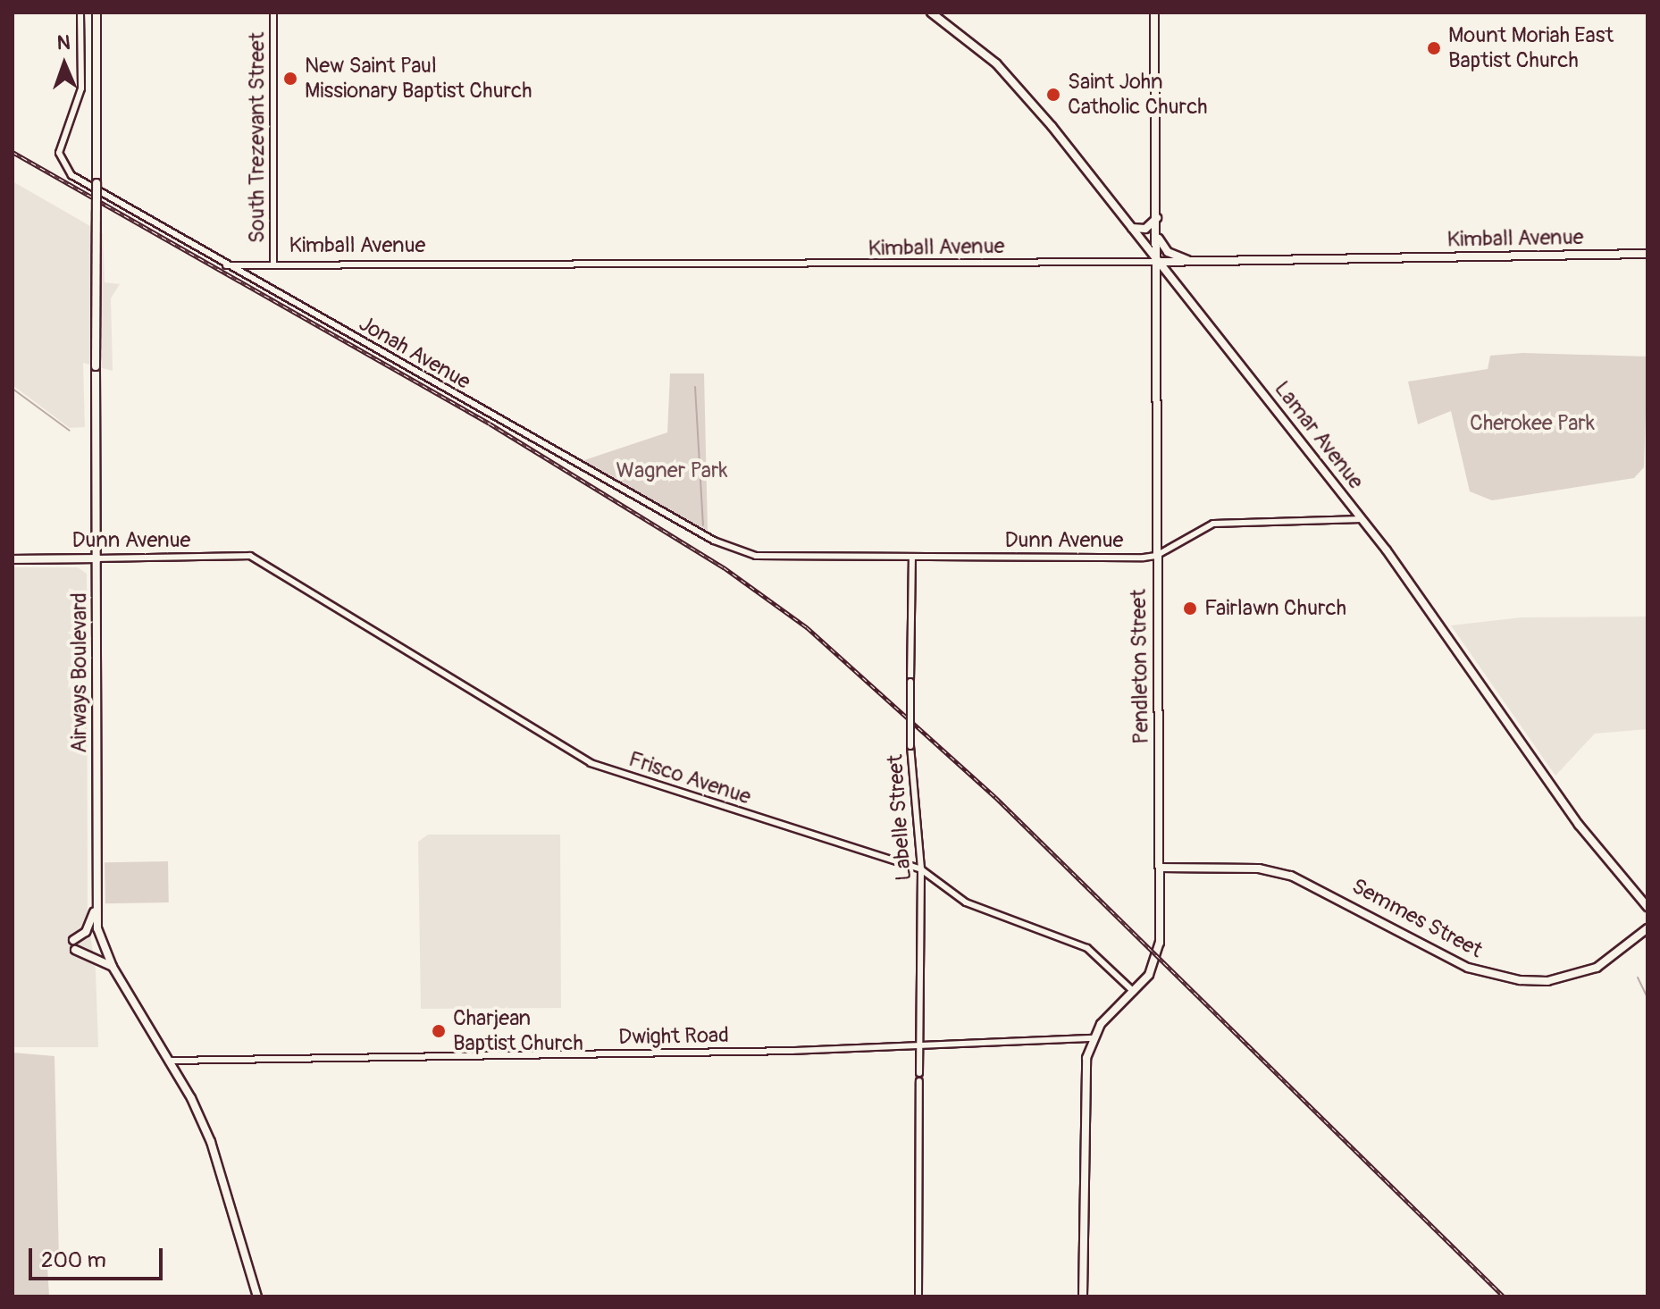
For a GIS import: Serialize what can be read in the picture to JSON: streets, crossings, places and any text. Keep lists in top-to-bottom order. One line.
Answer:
{"streets":{"main road":["Kimball Avenue","Lamar Avenue","Dunn Avenue","Pendleton Street","Airways Boulevard","Semmes Street"],"street":["South Trezevant Street","Jonah Avenue","Frisco Avenue","Labelle Street","Dwight Road"]},"crossings":[["South Trezevant Street","Kimball Avenue"],["Kimball Avenue","Jonah Avenue"],["Kimball Avenue","Lamar Avenue"],["Kimball Avenue","Pendleton Street"],["Jonah Avenue","Dunn Avenue"],["Lamar Avenue","Dunn Avenue"],["Lamar Avenue","Pendleton Street"],["Dunn Avenue","Pendleton Street"],["Dunn Avenue","Airways Boulevard"],["Dunn Avenue","Frisco Avenue"],["Dunn Avenue","Labelle Street"],["Pendleton Street","Frisco Avenue"],["Pendleton Street","Semmes Street"],["Pendleton Street","Dwight Road"],["Airways Boulevard","Dwight Road"],["Frisco Avenue","Labelle Street"],["Labelle Street","Dwight Road"]],"parks":["Cherokee Park","Wagner Park"],"places":["Mount Moriah East Baptist Church","New Saint Paul Missionary Baptist Church","Saint John Catholic Church","Fairlawn Church","Charjean Baptist Church"],"scale_bar":"200 m","north":"top"}
